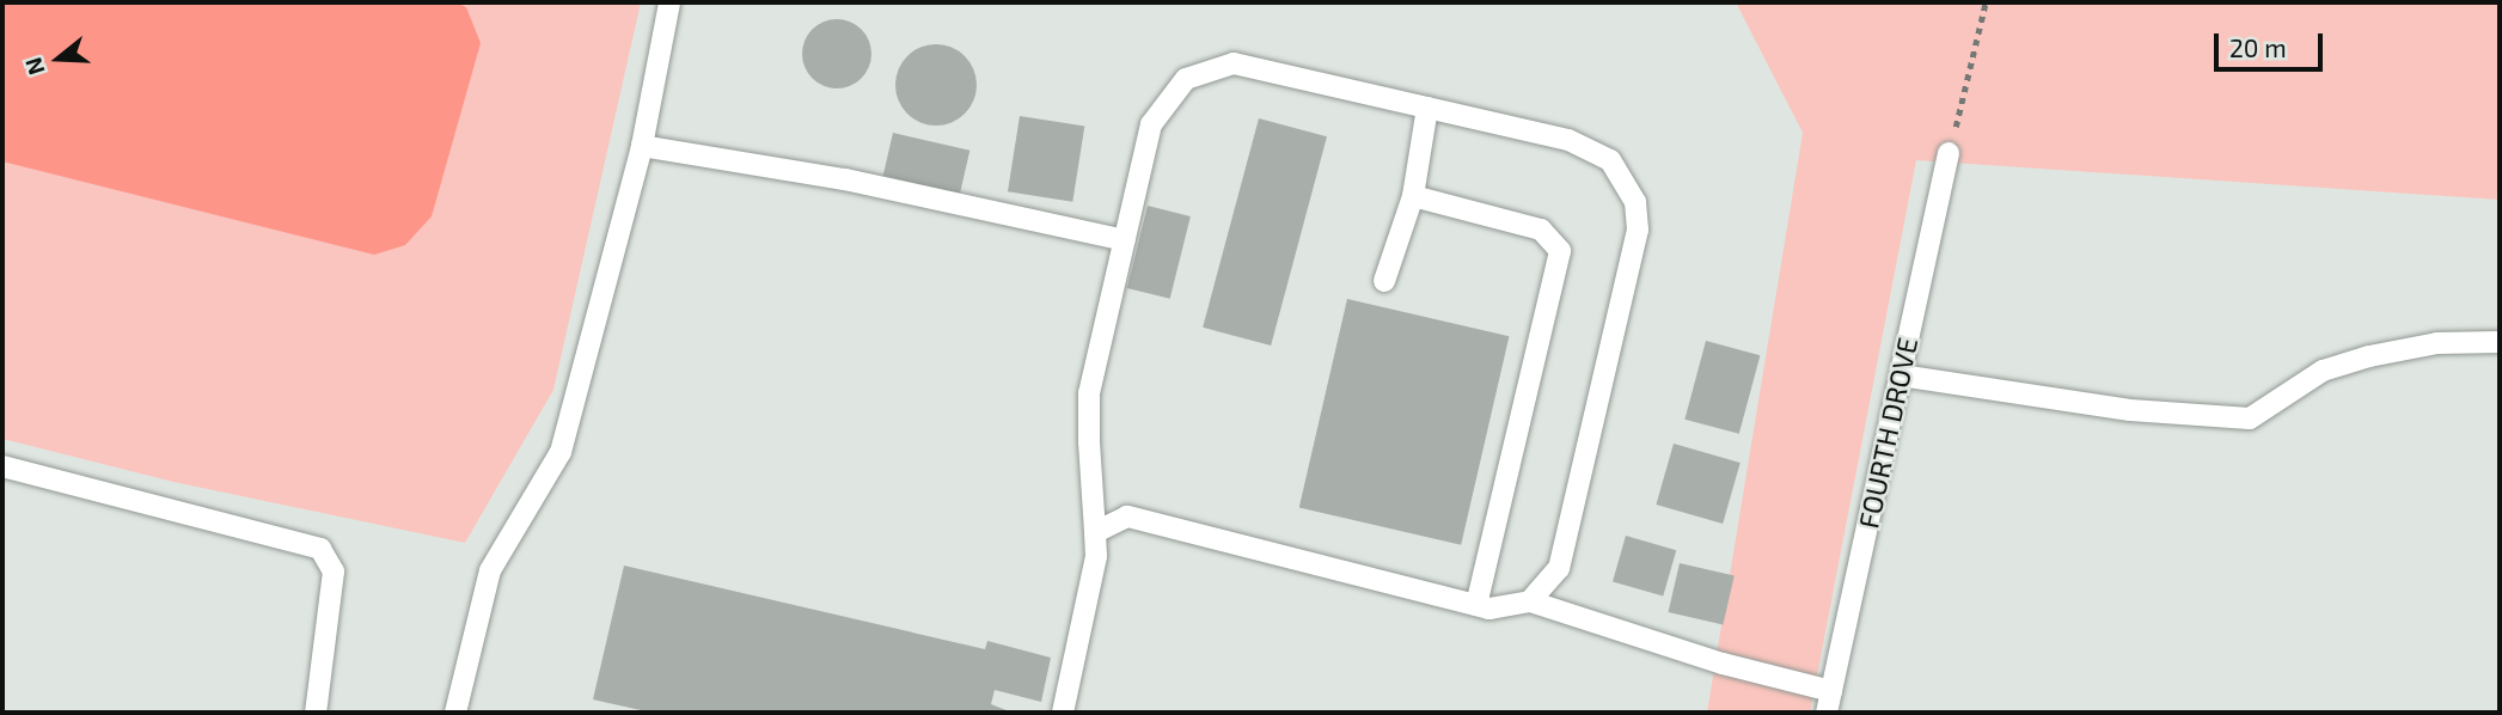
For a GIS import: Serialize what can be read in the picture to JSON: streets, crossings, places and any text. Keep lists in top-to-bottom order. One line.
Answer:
{"streets":{"lane":["FOURTH DROVE"]},"scale_bar":"20 m","north":"left"}
